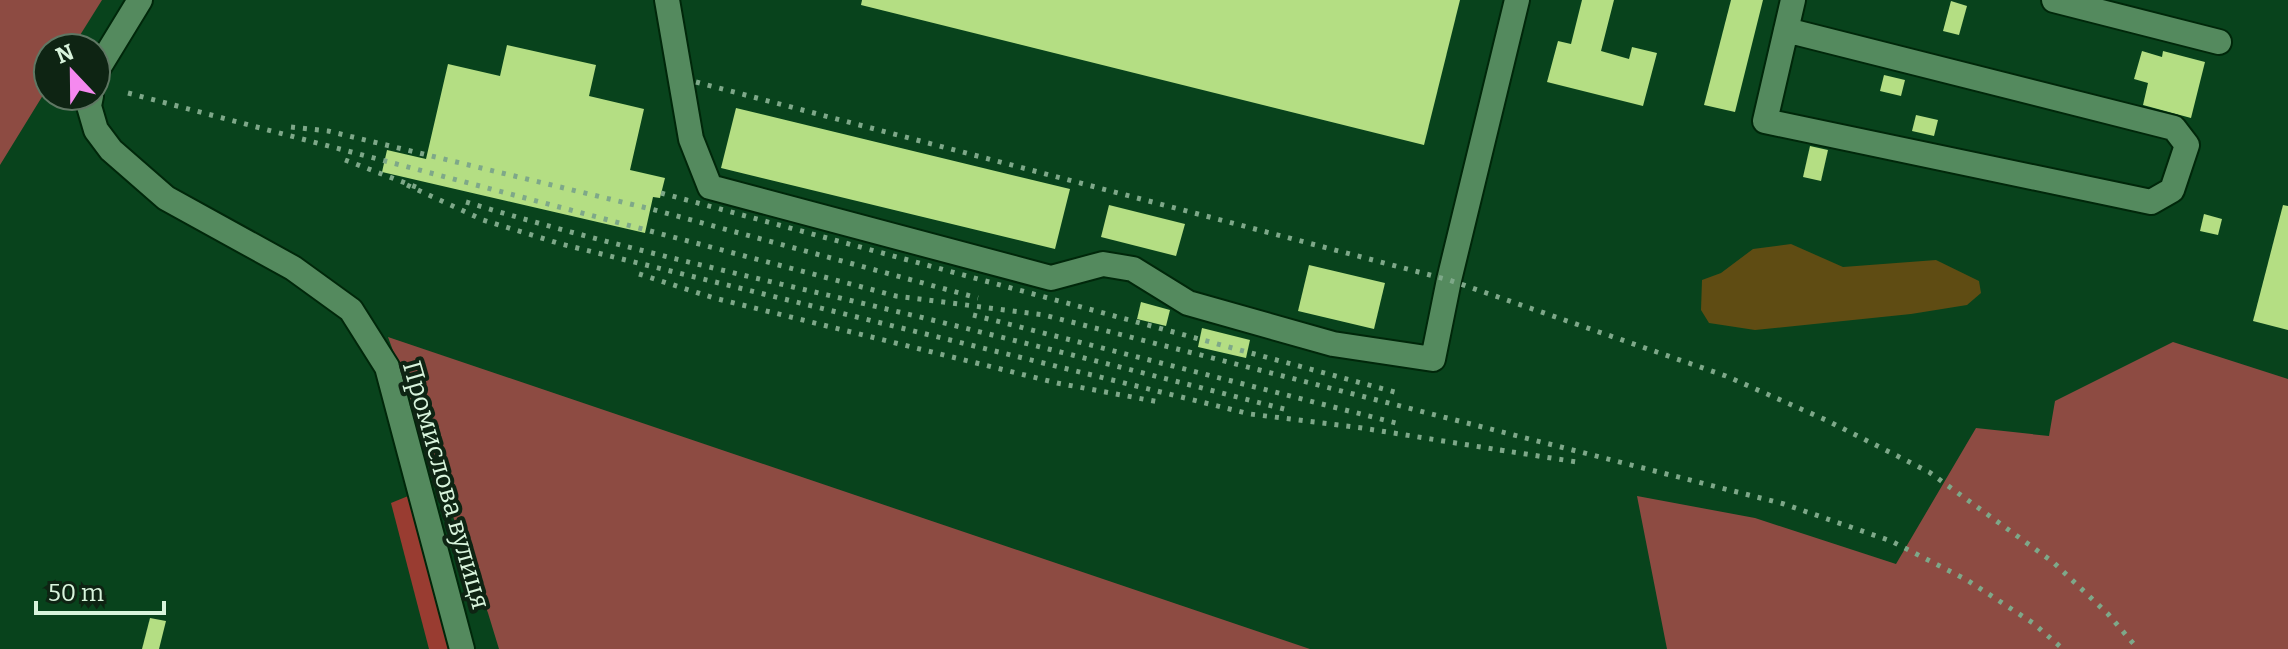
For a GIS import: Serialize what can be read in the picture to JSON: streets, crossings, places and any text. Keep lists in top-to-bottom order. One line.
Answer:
{"streets":{"street":["Промислова вулиця"]},"scale_bar":"50 m","north":"top"}
